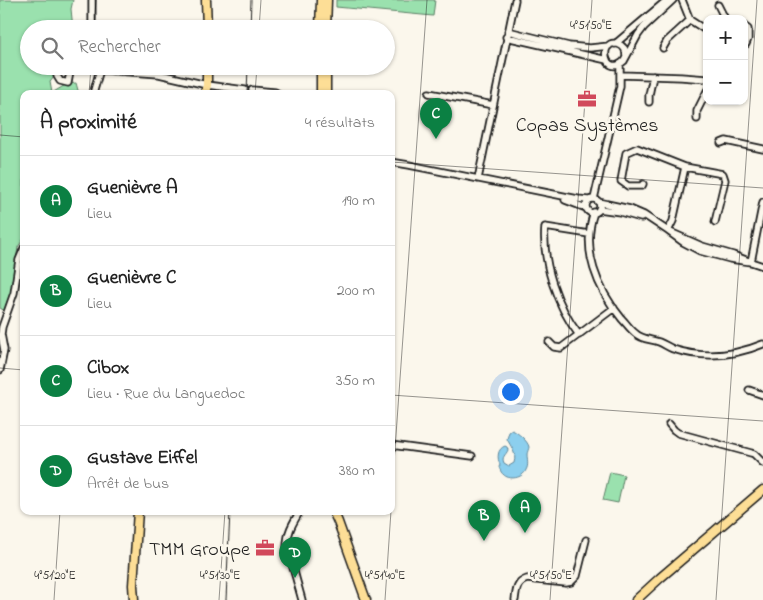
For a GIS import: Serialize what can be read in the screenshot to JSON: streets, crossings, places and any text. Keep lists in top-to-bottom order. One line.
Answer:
{"places":{"office":["Copas Systèmes","TMM Groupe"]},"page":{"map_buttons":["+","−"],"search":"Rechercher","heading":["À proximité","4 résultats"],"pins":["C","A","B","D"],"list":[{"mark":"A","name":"Guenièvre A","note":"Lieu","value":"190 m"},{"mark":"B","name":"Guenièvre C","note":"Lieu","value":"200 m"},{"mark":"C","name":"Cibox","note":"Lieu · Rue du Languedoc","value":"350 m"},{"mark":"D","name":"Gustave Eiffel","note":"Arrêt de bus","value":"380 m"}]},"coordinates":["4°51'50\"E","4°51'20\"E","4°51'30\"E","4°51'40\"E"]}
